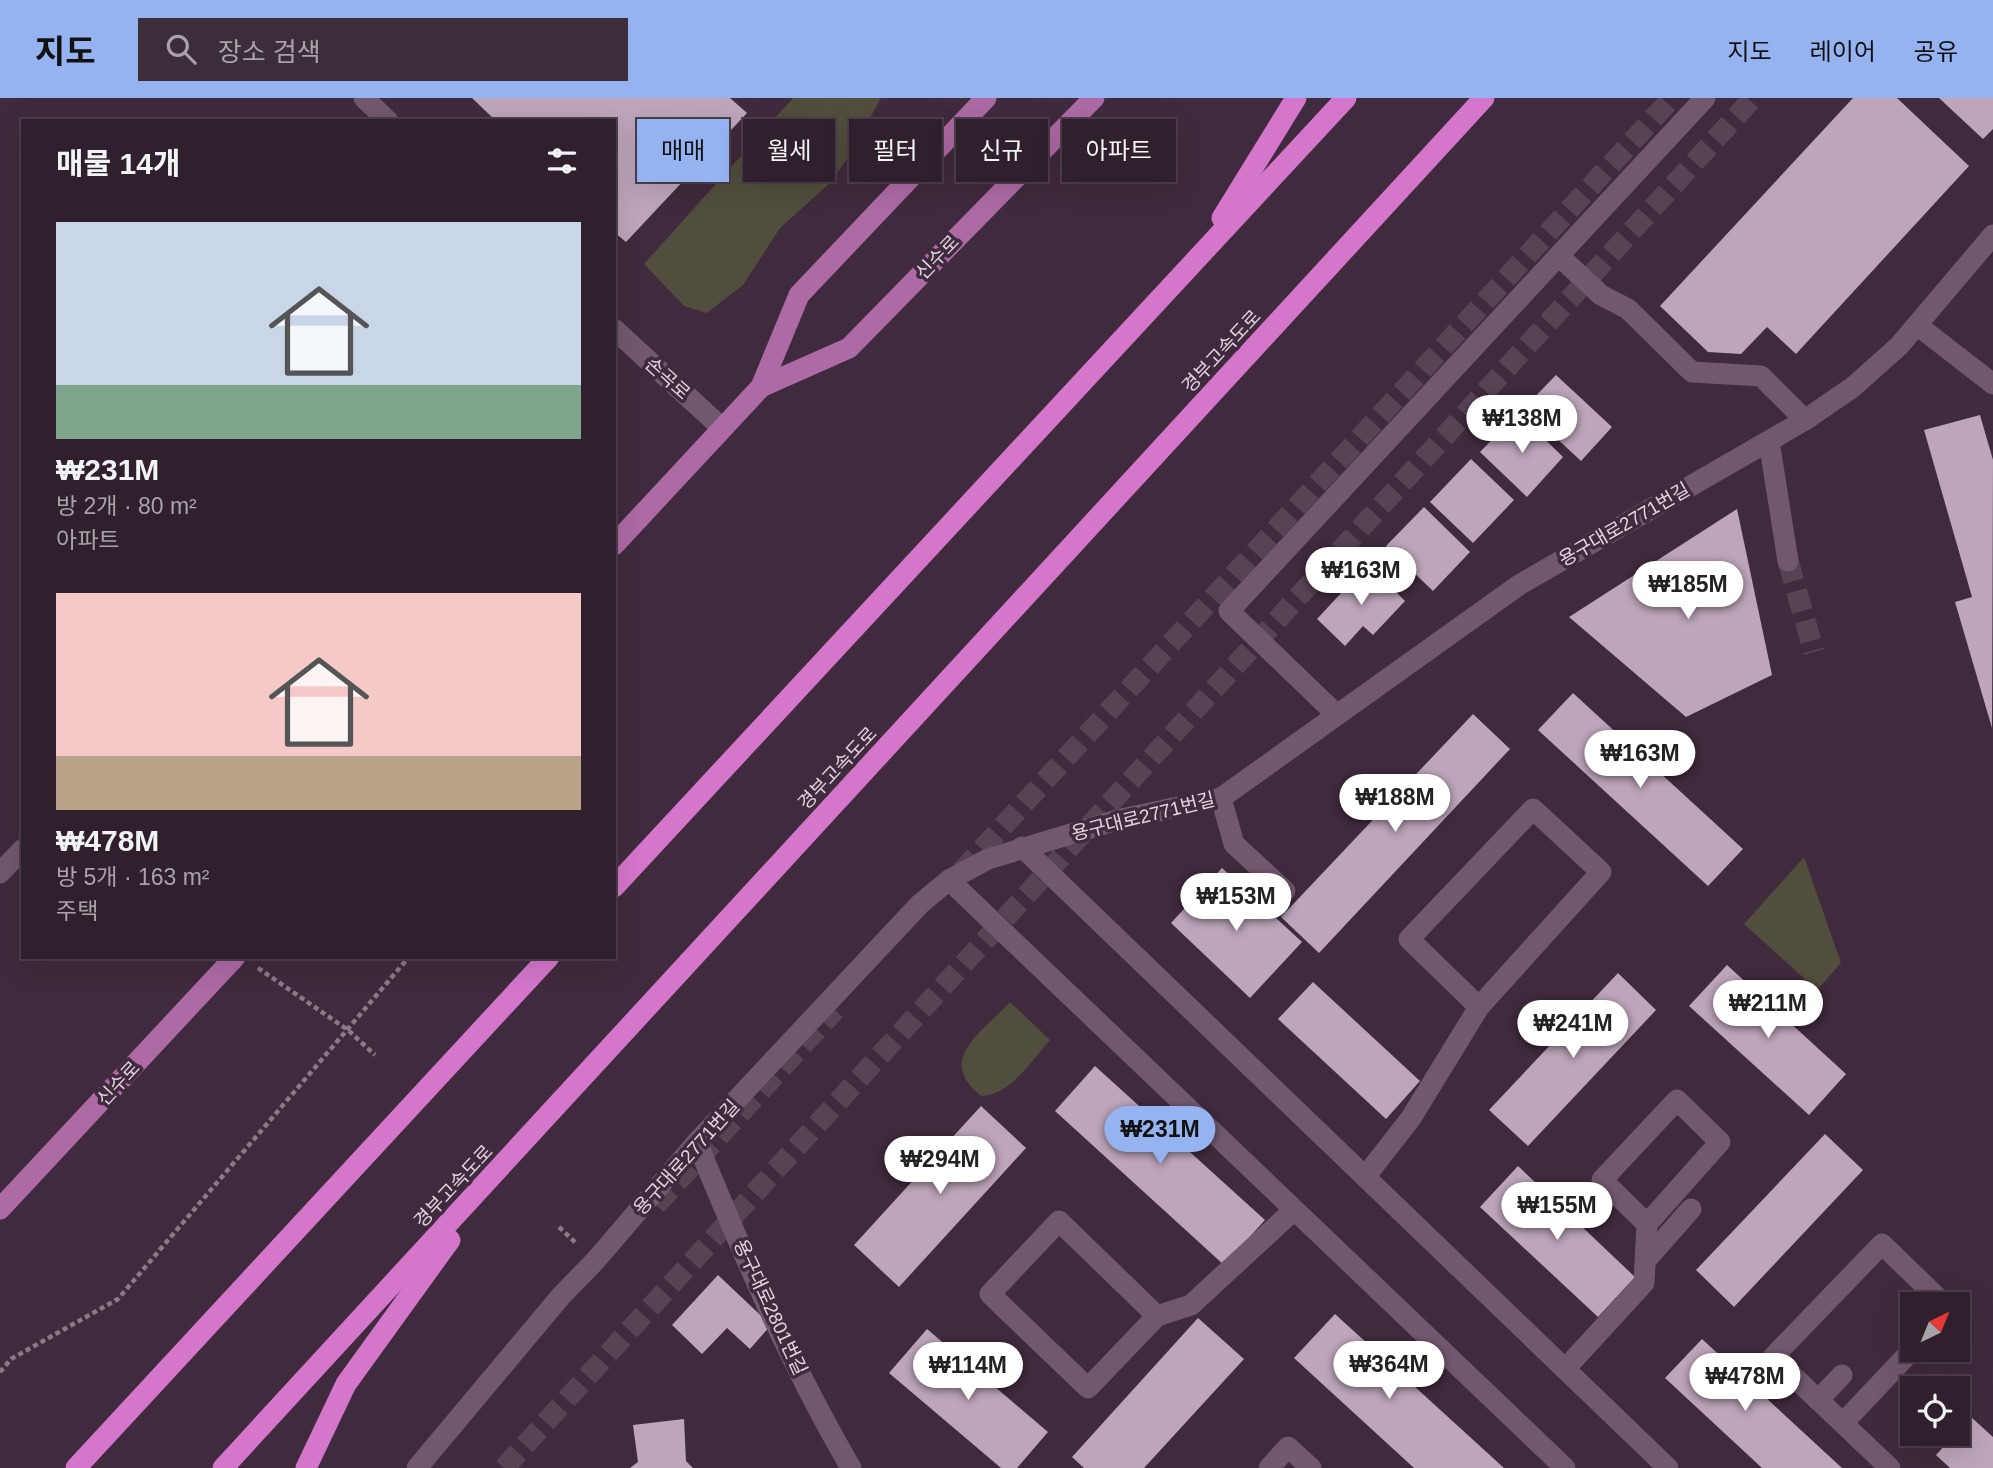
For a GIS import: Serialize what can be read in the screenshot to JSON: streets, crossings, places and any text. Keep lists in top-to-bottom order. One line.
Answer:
{"streets":{"highway":["경부고속도로"],"main road":["신수로"],"street":["손곡로","용구대로2771번길","용구대로2801번길"]},"crossings":[["신수로","손곡로"],["용구대로2771번길","용구대로2801번길"]],"north":"top right","page":{"header":"지도","search":"장소 검색","nav":["지도","레이어","공유"],"chip":["매매","월세","필터","신규","아파트"],"heading":"매물 14개","list":[{"name":"₩231M","note":"방 2개 · 80 m² · 아파트"},{"name":"₩478M","note":"방 5개 · 163 m² · 주택"}],"price":["₩138M","₩163M","₩185M","₩163M","₩188M","₩153M","₩211M","₩241M","₩231M","₩294M","₩155M","₩364M","₩114M","₩478M"]}}
